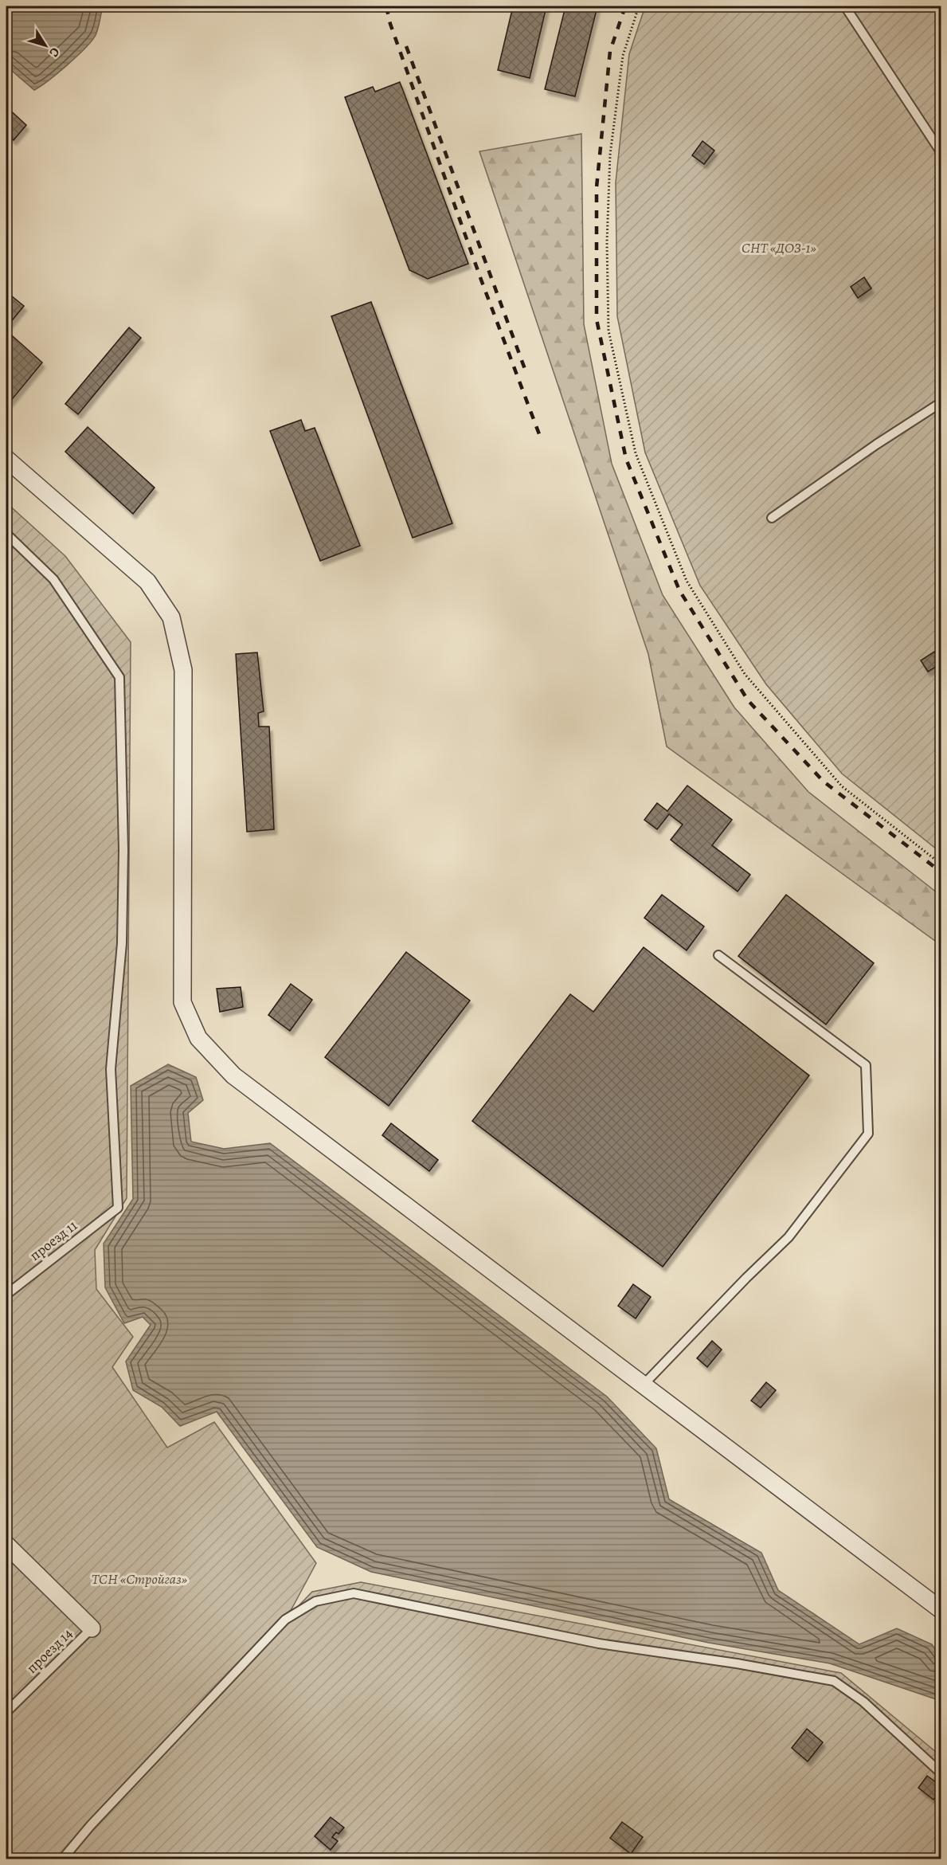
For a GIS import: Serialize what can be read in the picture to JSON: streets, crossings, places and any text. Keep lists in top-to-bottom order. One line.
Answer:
{"streets":{"lane":["проезд 11","проезд 14"]},"parks":["СНТ «ДОЗ-1»","ТСН «Стройгаз»"],"north":"bottom right"}
